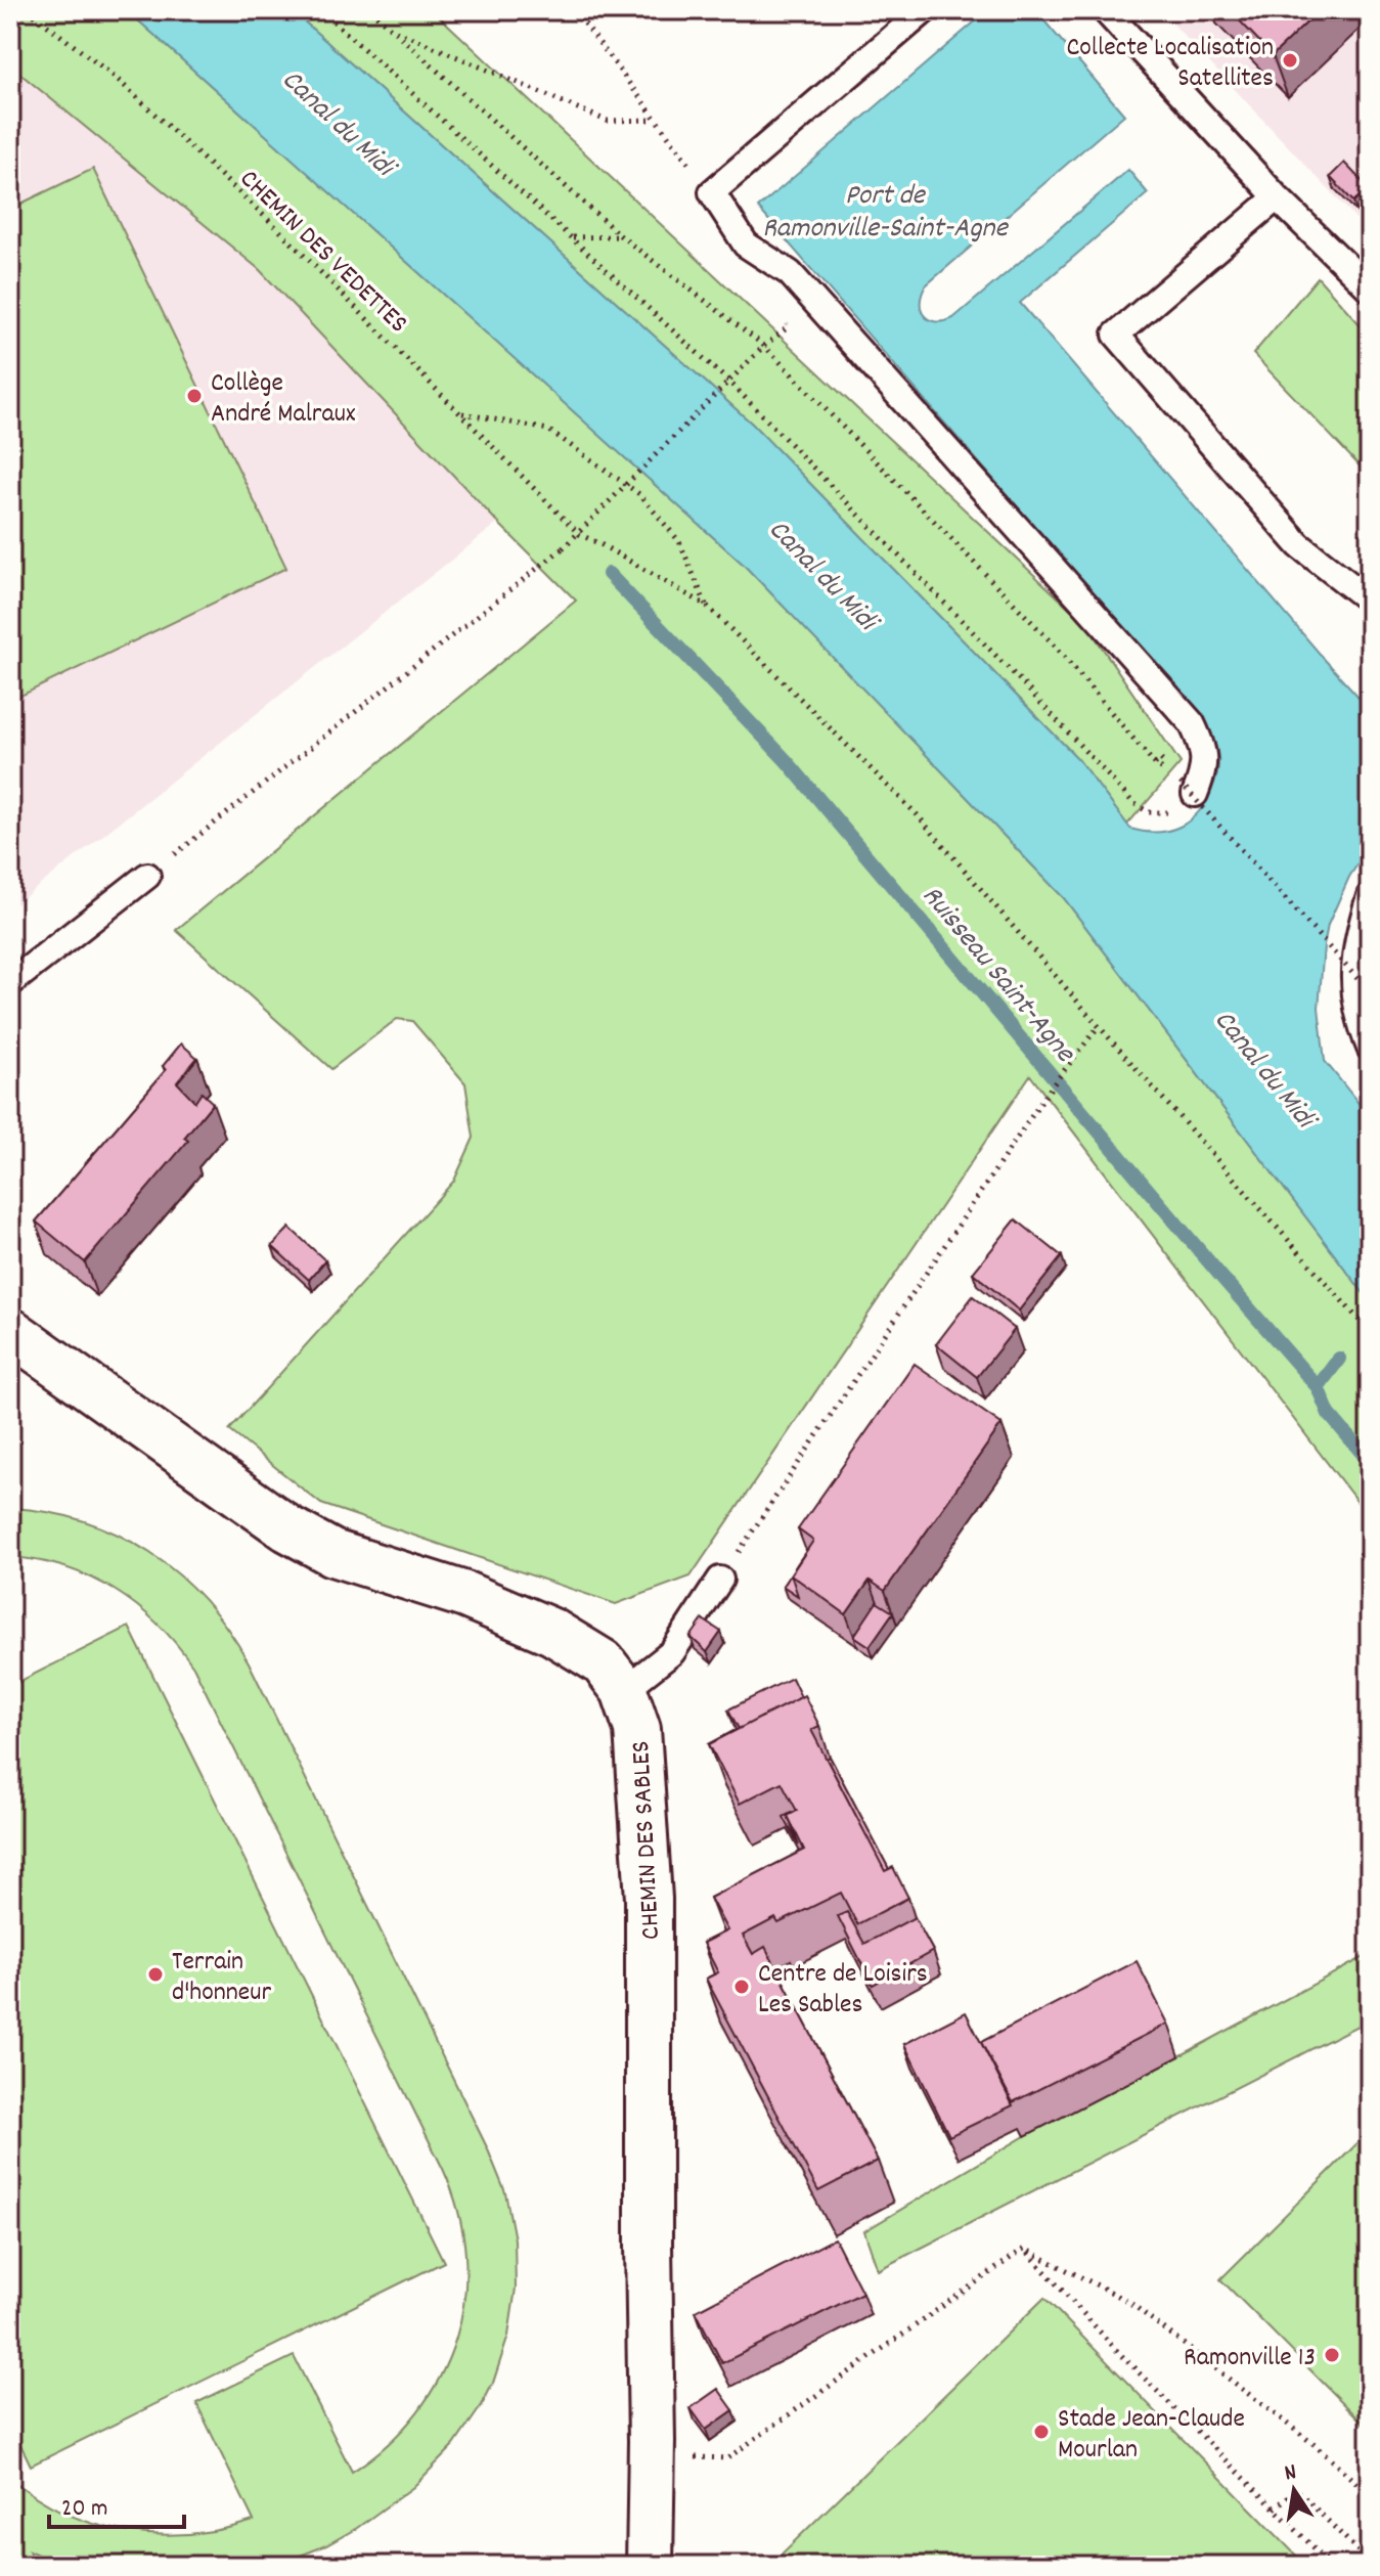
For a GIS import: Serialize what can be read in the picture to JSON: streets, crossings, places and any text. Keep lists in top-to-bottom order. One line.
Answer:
{"streets":{"street":["CHEMIN DES SABLES"],"path":["CHEMIN DES VEDETTES"]},"water":["Canal du Midi","Port de Ramonville-Saint-Agne","Ruisseau Saint-Agne"],"places":["Collecte Localisation Satellites","Collège André Malraux","Terrain d'honneur","Centre de Loisirs Les Sables","Ramonville 13","Stade Jean-Claude Mourlan"],"scale_bar":"20 m","north":"top"}
